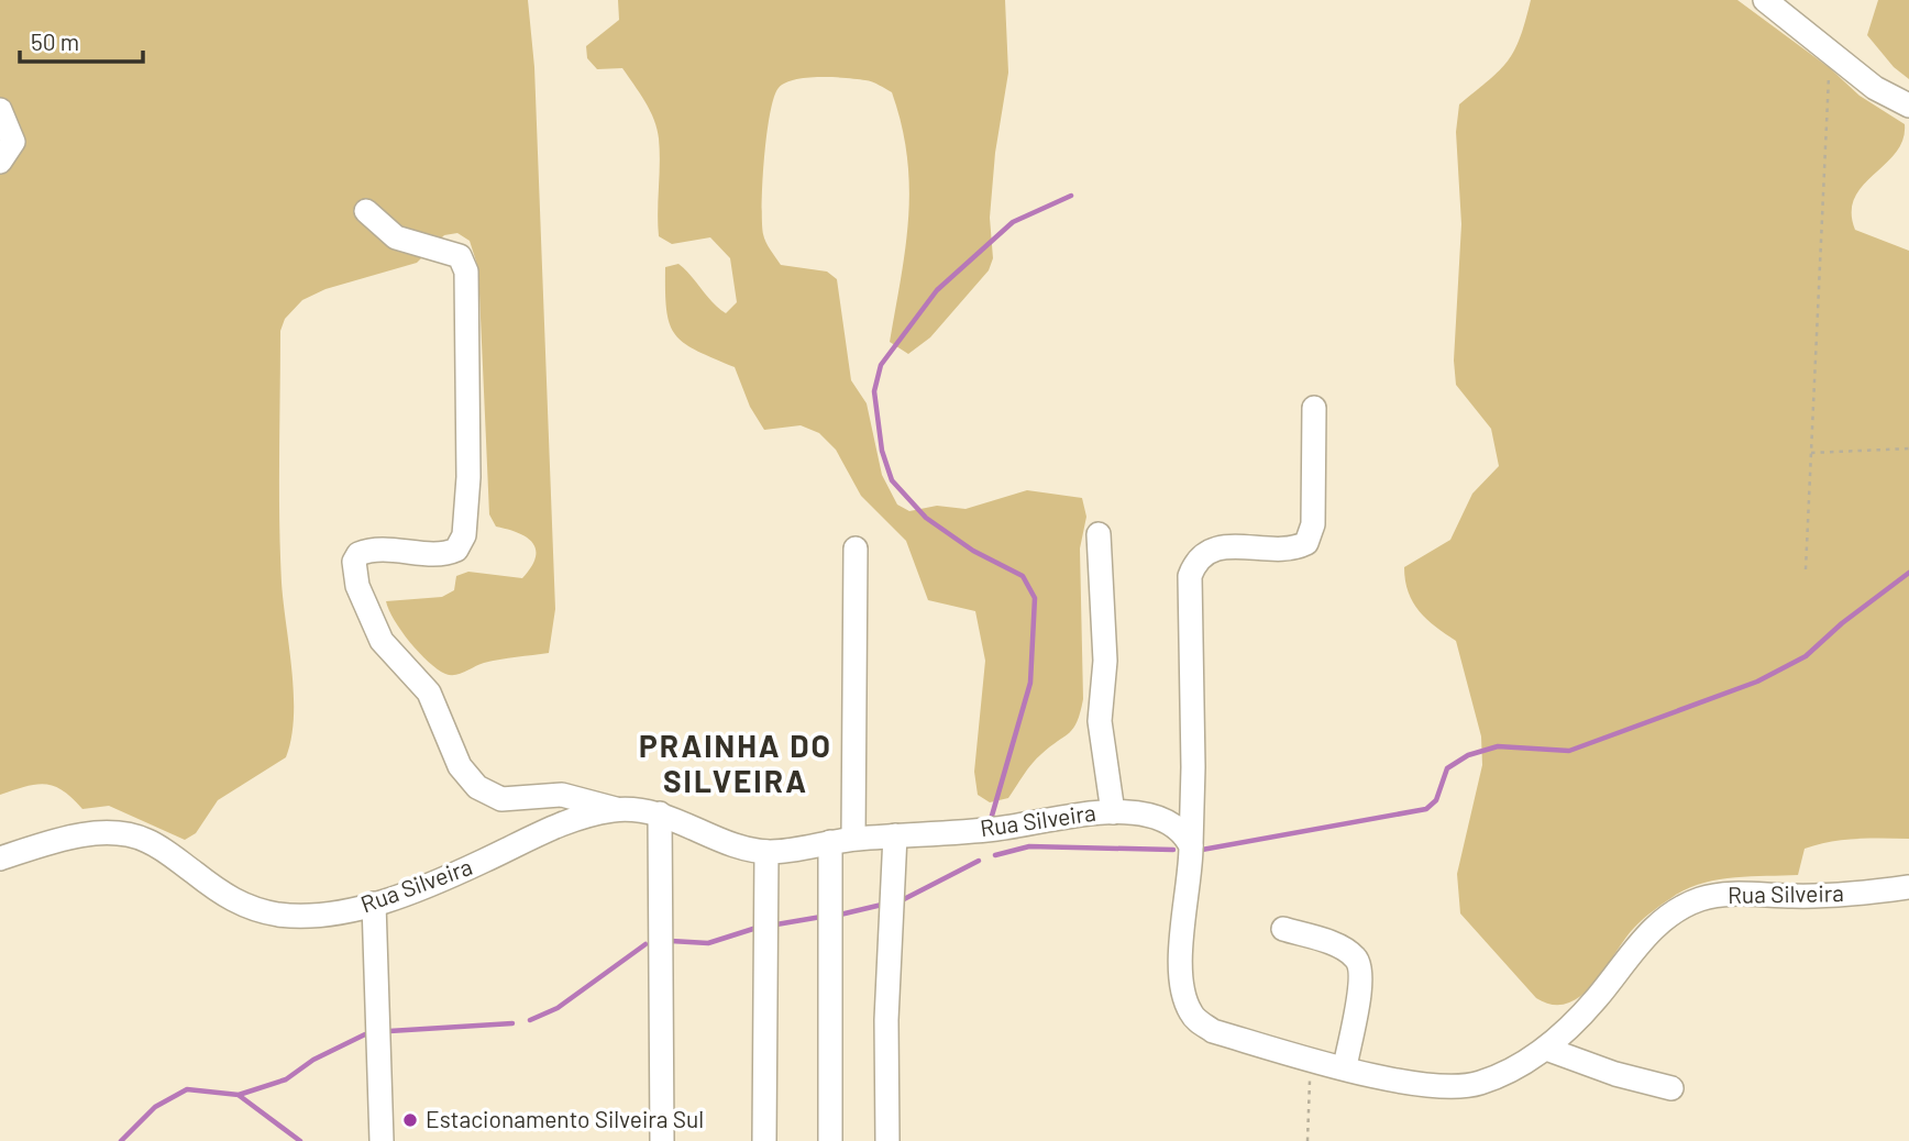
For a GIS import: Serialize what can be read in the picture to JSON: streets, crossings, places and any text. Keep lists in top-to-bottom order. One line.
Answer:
{"streets":{"street":["Rua Silveira"]},"districts":["PRAINHA DO SILVEIRA"],"places":["Estacionamento Silveira Sul"],"scale_bar":"50 m"}
